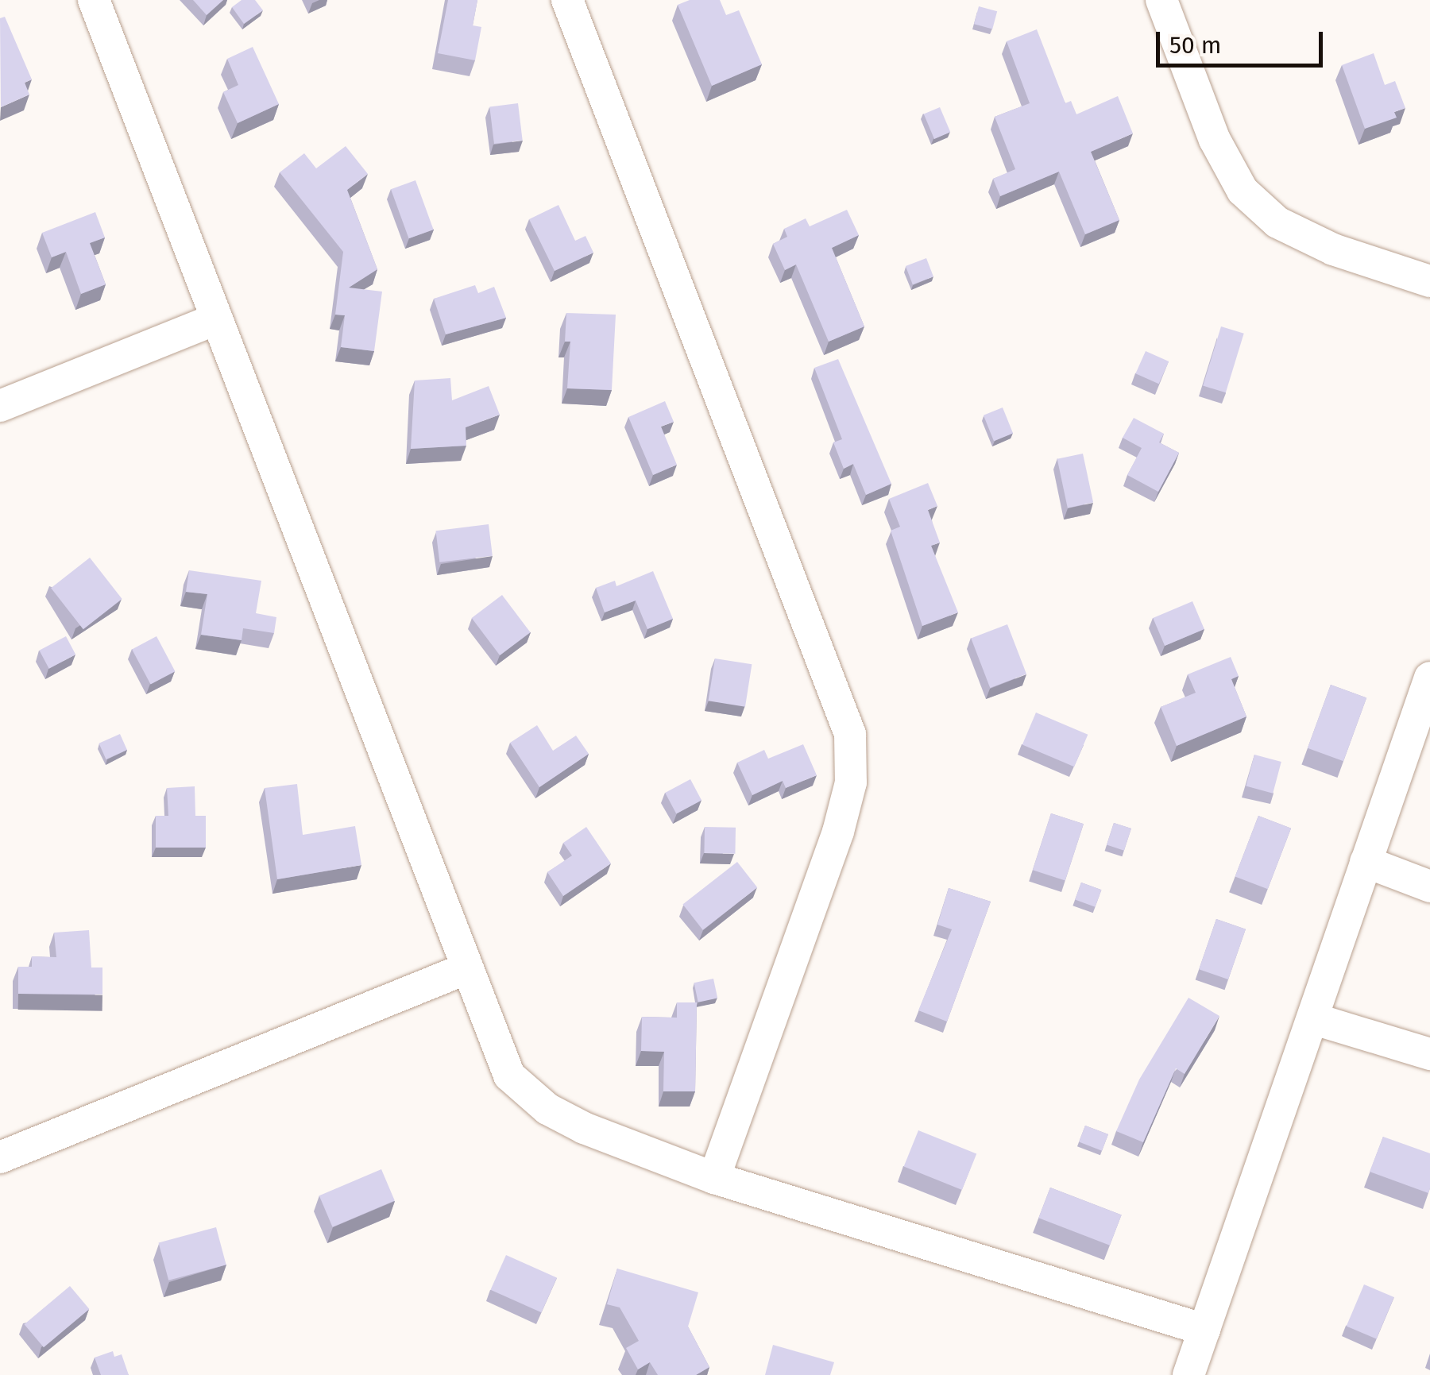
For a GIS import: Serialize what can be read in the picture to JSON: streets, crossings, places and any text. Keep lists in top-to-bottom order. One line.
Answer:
{"scale_bar":"50 m"}
